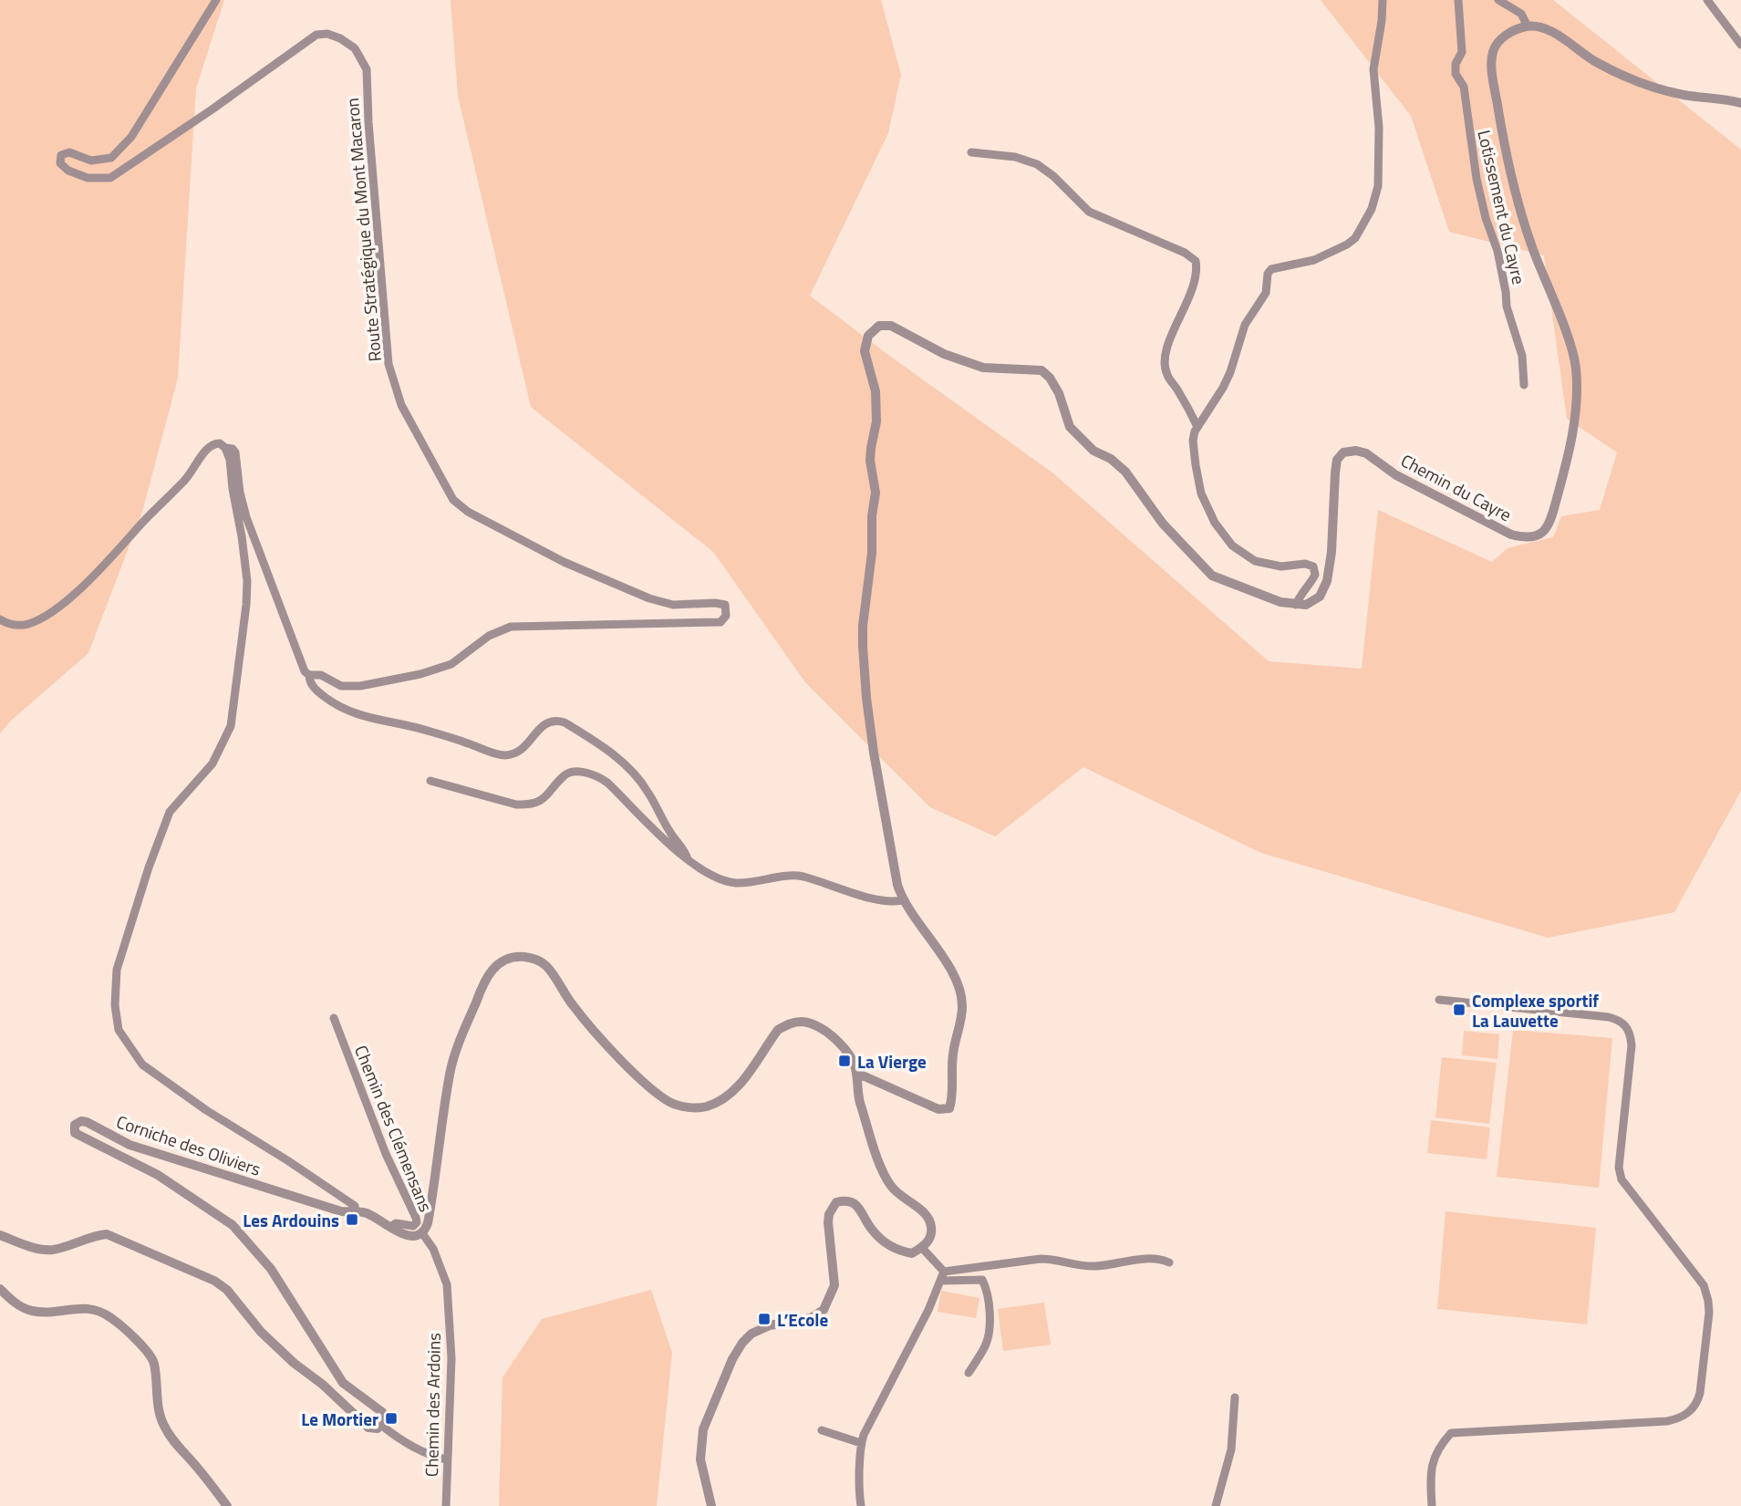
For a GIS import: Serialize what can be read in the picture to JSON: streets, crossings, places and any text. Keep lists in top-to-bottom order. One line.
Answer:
{"streets":{"street":["Lotissement du Cayre","Route Stratégique du Mont Macaron","Chemin du Cayre","Chemin des Clémensans","Corniche des Oliviers","Chemin des Ardoins"]},"crossings":[["Chemin des Clémensans","Corniche des Oliviers"],["Corniche des Oliviers","Chemin des Ardoins"]],"places":{"transit":["Complexe sportif La Lauvette","La Vierge","Les Ardouins","L’Ecole","Le Mortier"]}}
